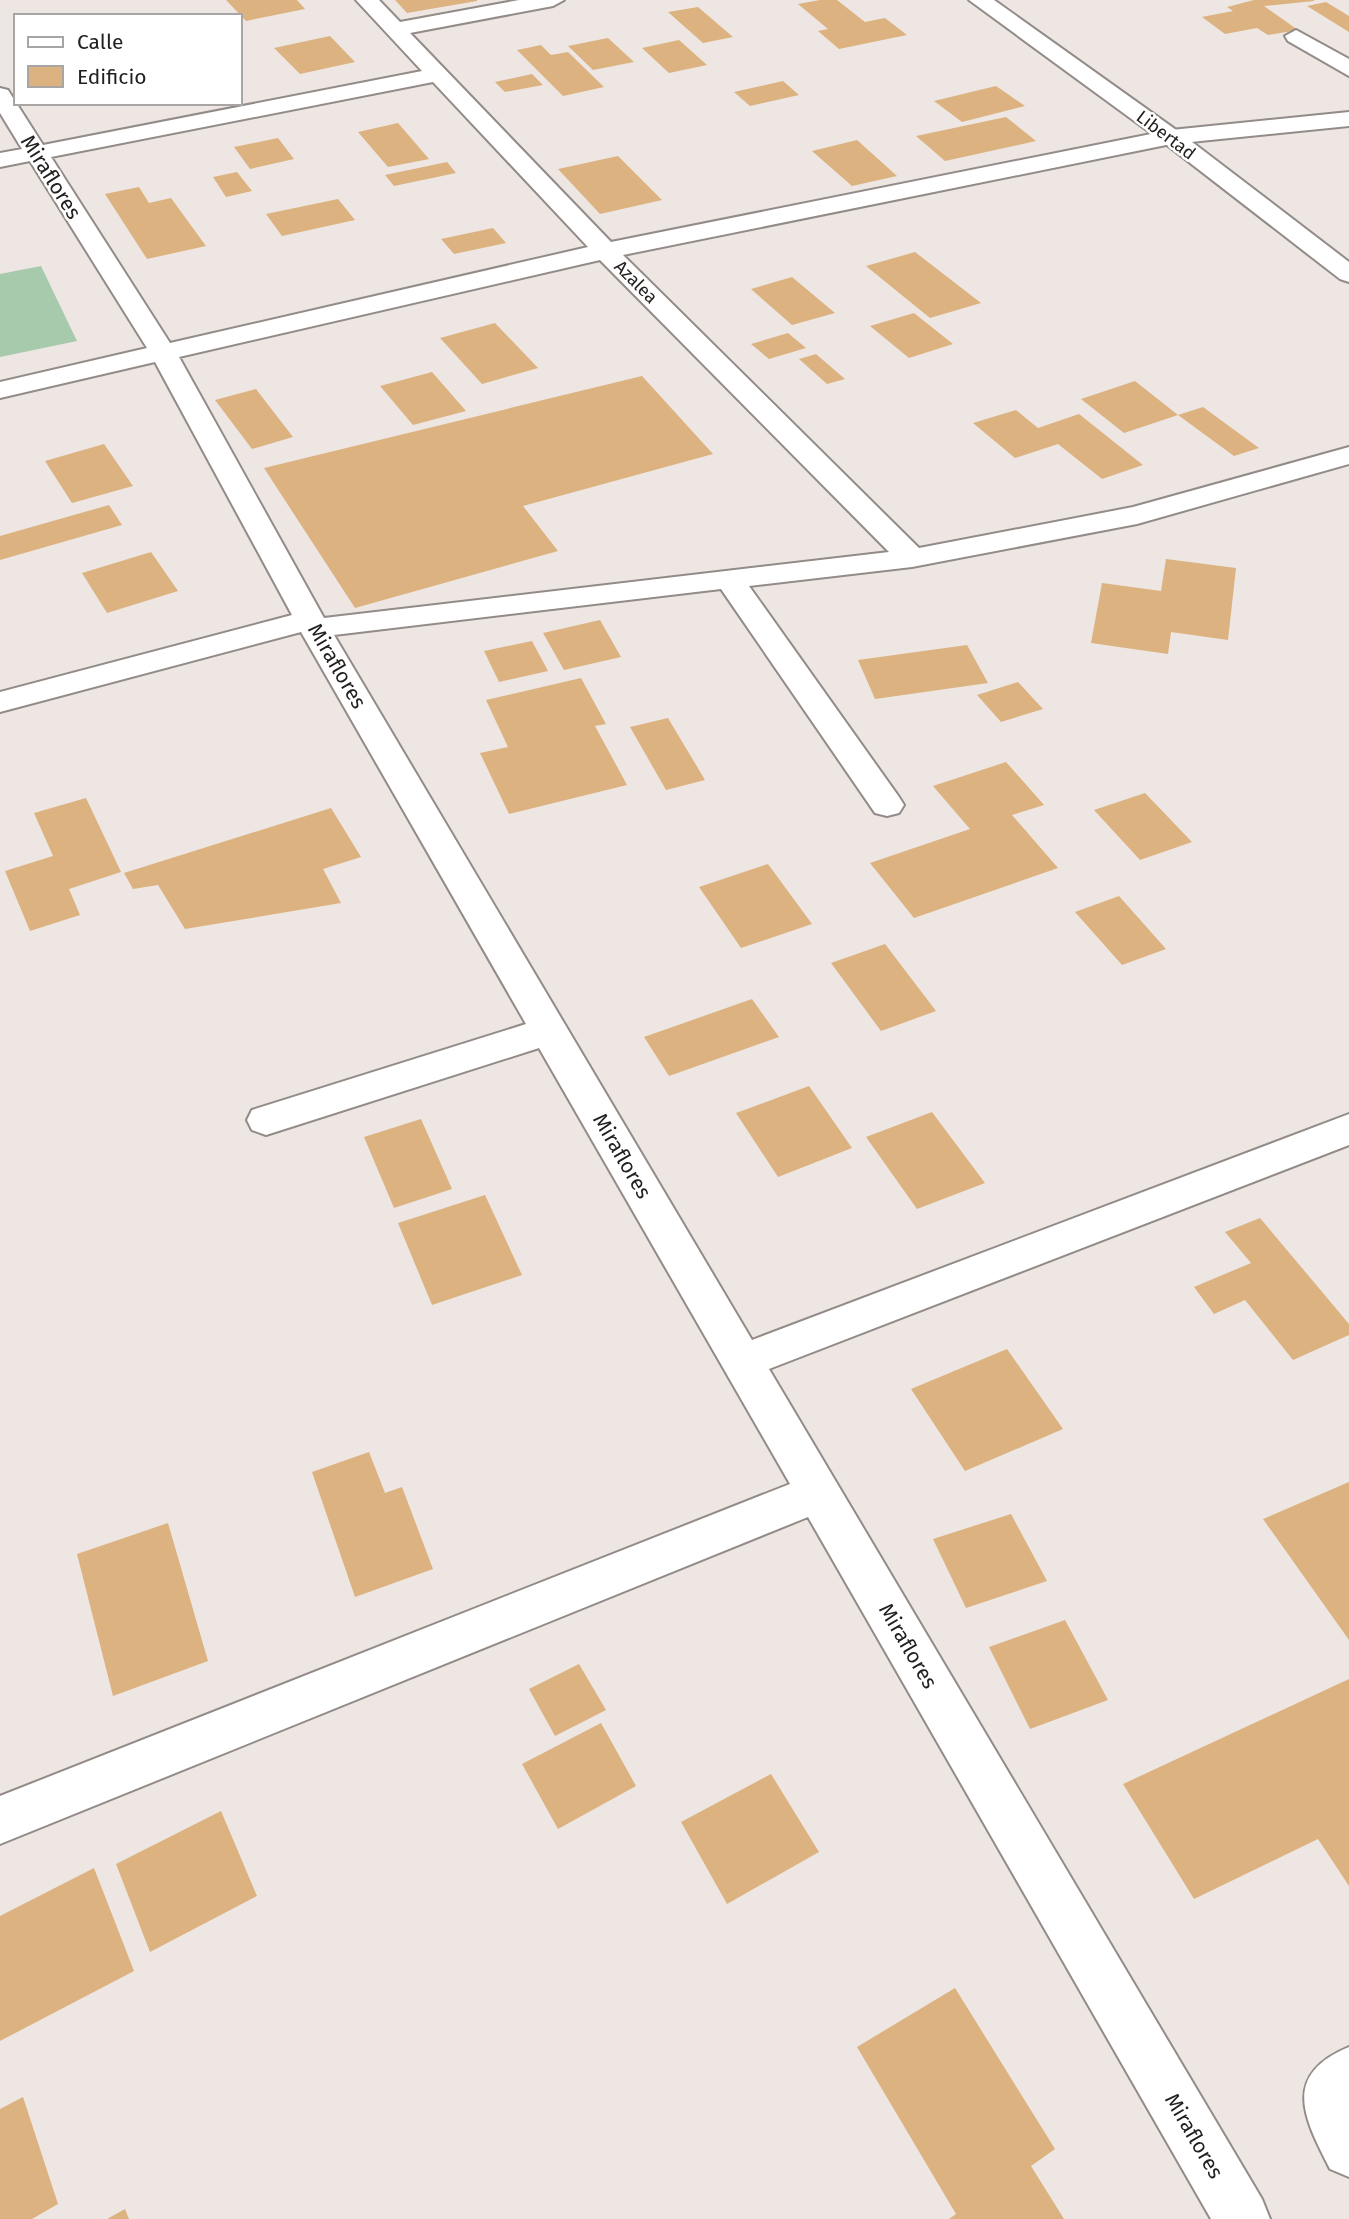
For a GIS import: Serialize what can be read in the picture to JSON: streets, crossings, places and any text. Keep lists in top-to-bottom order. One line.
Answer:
{"streets":{"street":["Libertad","Miraflores","Azalea"]},"legend":["Calle","Edificio"]}
